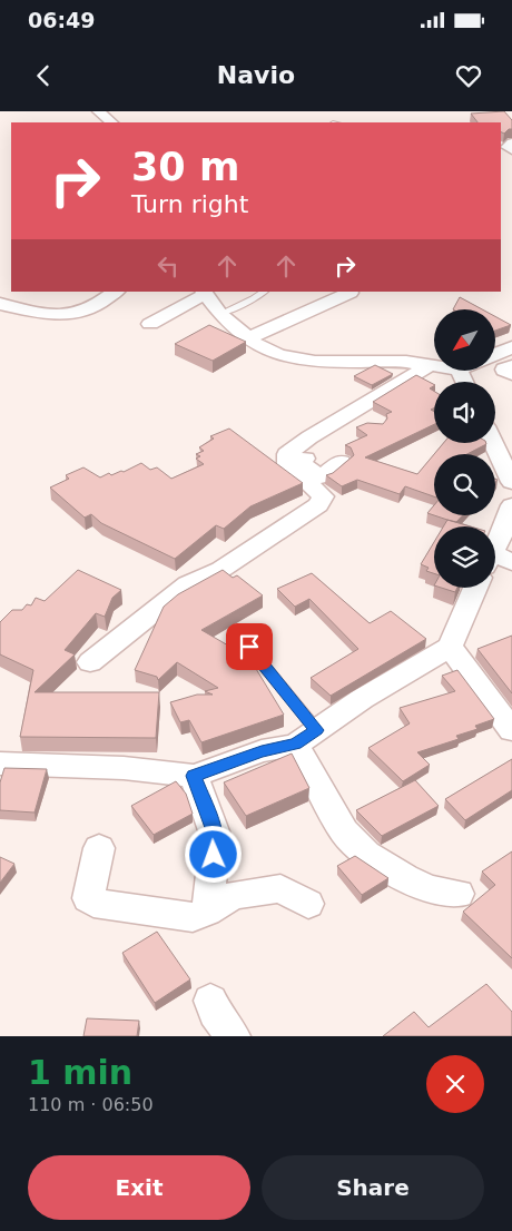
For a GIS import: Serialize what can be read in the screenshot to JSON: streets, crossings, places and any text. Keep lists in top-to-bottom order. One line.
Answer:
{"north":"bottom left","page":{"status":"06:49","header":"Navio","turn":["30 m","Turn right"],"heading":["1 min","110 m · 06:50"],"buttons":["Exit","Share"]}}
